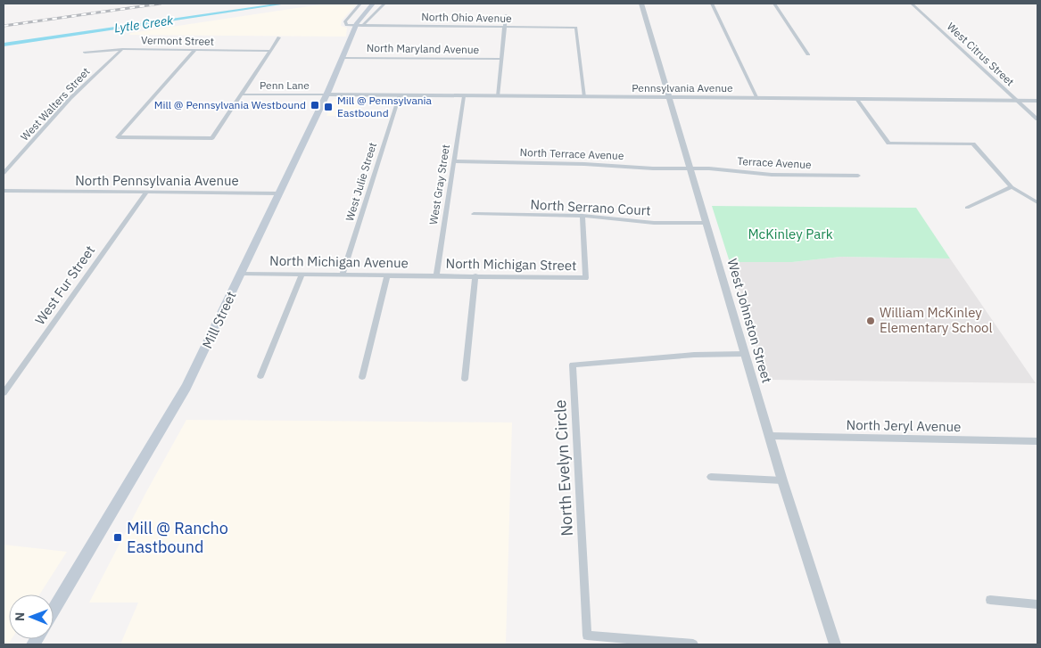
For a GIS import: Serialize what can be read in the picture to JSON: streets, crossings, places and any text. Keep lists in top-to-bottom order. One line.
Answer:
{"streets":{"main road":["Mill Street"],"street":["North Ohio Avenue","Vermont Street","North Maryland Avenue","West Citrus Street","Penn Lane","Pennsylvania Avenue","West Walters Street","North Terrace Avenue","Terrace Avenue","North Pennsylvania Avenue","West Julie Street","West Gray Street","North Serrano Court","North Michigan Avenue","North Michigan Street","West Fur Street","West Johnston Street","North Jeryl Avenue","North Evelyn Circle"]},"crossings":[["North Ohio Avenue","Pennsylvania Avenue"],["North Ohio Avenue","Mill Street"],["Vermont Street","West Walters Street"],["North Maryland Avenue","Mill Street"],["West Citrus Street","Pennsylvania Avenue"],["Penn Lane","Pennsylvania Avenue"],["Penn Lane","Mill Street"],["Pennsylvania Avenue","West Julie Street"],["Pennsylvania Avenue","West Gray Street"],["Pennsylvania Avenue","Mill Street"],["Pennsylvania Avenue","West Johnston Street"],["North Terrace Avenue","Terrace Avenue"],["North Terrace Avenue","West Gray Street"],["North Terrace Avenue","West Johnston Street"],["Terrace Avenue","West Johnston Street"],["North Pennsylvania Avenue","West Fur Street"],["North Pennsylvania Avenue","Mill Street"],["West Julie Street","North Michigan Avenue"],["West Gray Street","North Michigan Avenue"],["West Gray Street","North Michigan Street"],["North Serrano Court","North Michigan Street"],["North Serrano Court","West Johnston Street"],["North Michigan Avenue","North Michigan Street"],["North Michigan Avenue","Mill Street"],["West Johnston Street","North Jeryl Avenue"],["West Johnston Street","North Evelyn Circle"]],"water":["Lytle Creek"],"parks":["McKinley Park"],"places":{"transit":["Mill @ Pennsylvania Westbound","Mill @ Pennsylvania Eastbound","Mill @ Rancho Eastbound"],"other":["William McKinley Elementary School"]},"north":"left"}
